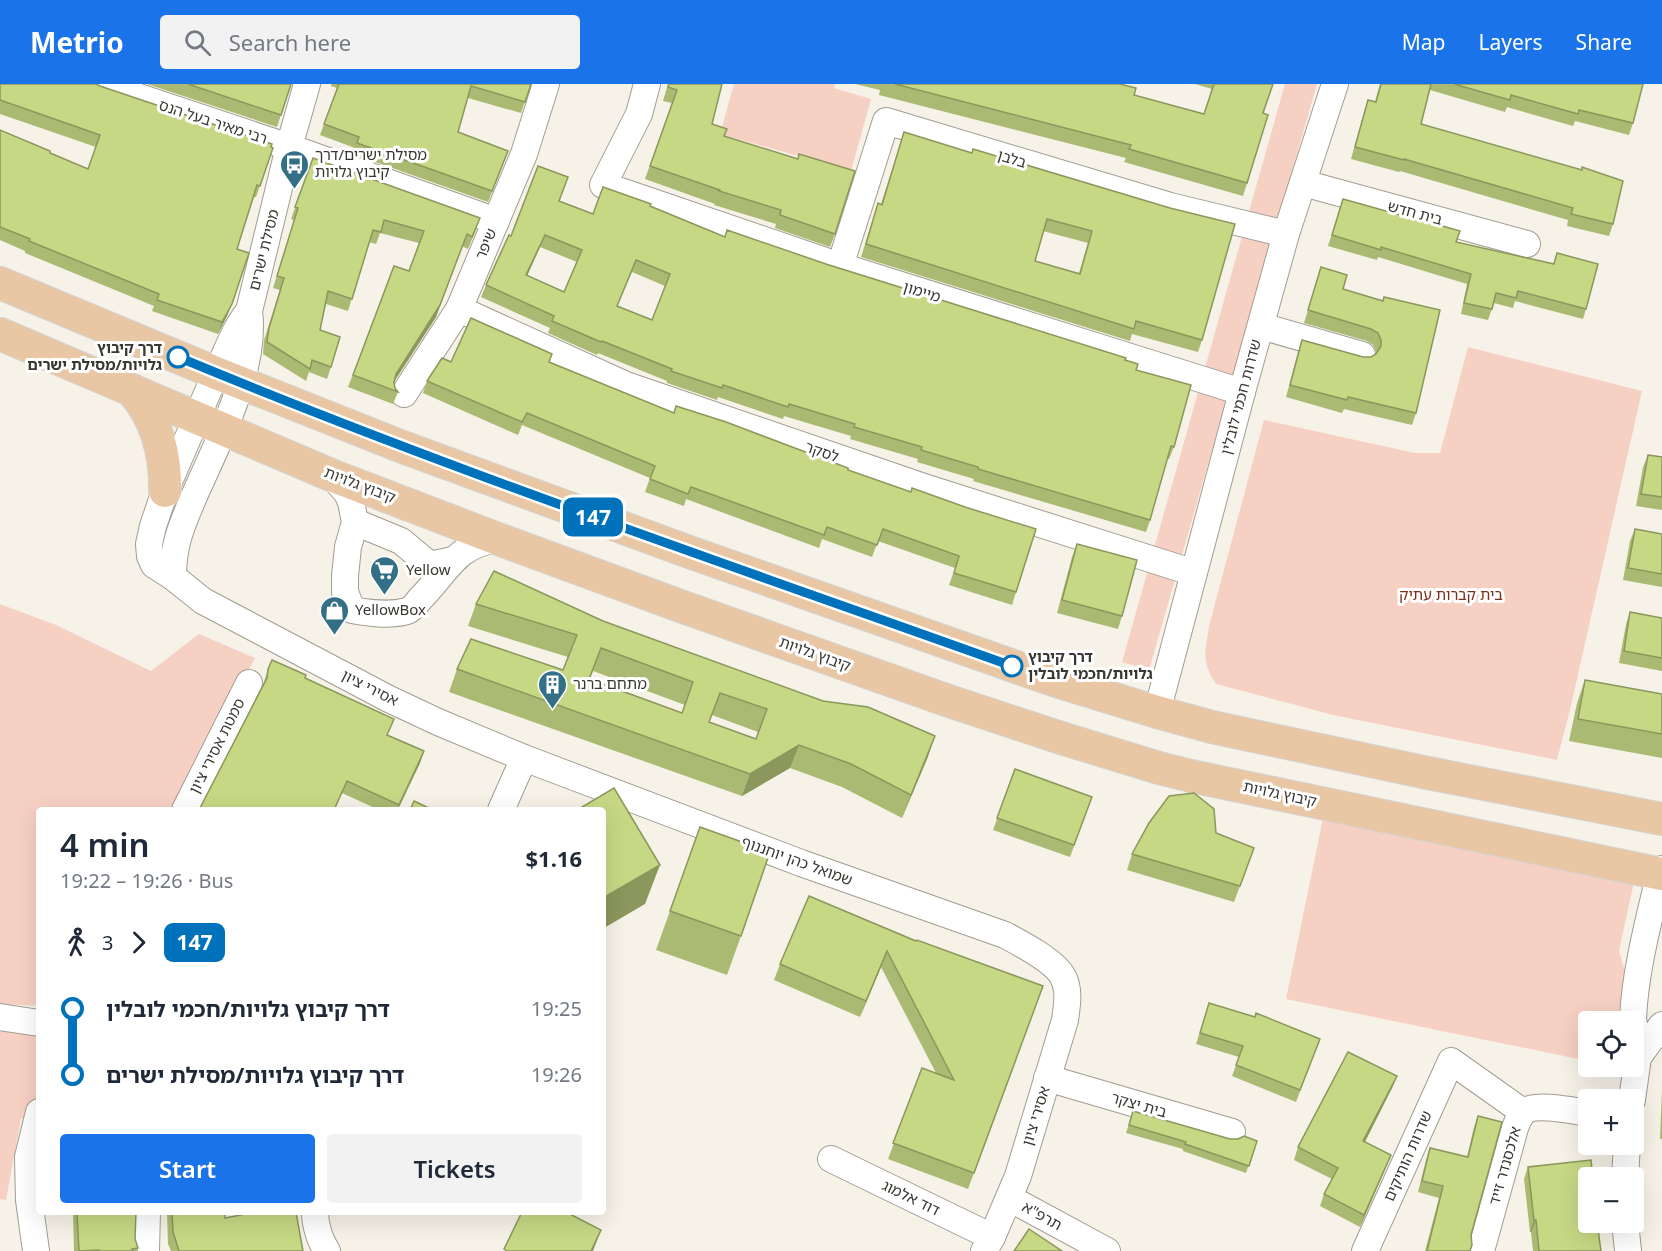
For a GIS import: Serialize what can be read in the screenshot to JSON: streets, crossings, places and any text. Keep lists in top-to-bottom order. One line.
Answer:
{"streets":{"main road":["קיבוץ גלויות"],"street":["רבי מאיר בעל הנס","בלבן","בית חדש","שיפר","מסילת ישרים","מיימון","שדרות חכמי לובלין","לסקר","אסירי ציון","סמטת אסירי ציון","שמואל כהן יוחננוף","בית יצקר","שדרות הותיקים","אלכסנדר זייד","דוד אלמוג","תרפ\"א"]},"crossings":[["רבי מאיר בעל הנס","שיפר"],["רבי מאיר בעל הנס","מסילת ישרים"],["בלבן","מיימון"],["בלבן","שדרות חכמי לובלין"],["בית חדש","שדרות חכמי לובלין"],["שיפר","לסקר"],["מסילת ישרים","קיבוץ גלויות"],["מסילת ישרים","אסירי ציון"],["מיימון","שדרות חכמי לובלין"],["שדרות חכמי לובלין","לסקר"],["קיבוץ גלויות","אסירי ציון"],["אסירי ציון","שמואל כהן יוחננוף"],["אסירי ציון","בית יצקר"],["אסירי ציון","דוד אלמוג"],["אסירי ציון","תרפ\"א"],["שדרות הותיקים","אלכסנדר זייד"]],"parks":["בית קברות עתיק"],"places":{"bus stop":["מסילת ישרים/דרך קיבוץ גלויות"],"other":["דרך קיבוץ גלויות/מסילת ישרים","דרך קיבוץ גלויות/חכמי לובלין"],"supermarket":["Yellow"],"shop":["YellowBox"],"building":["מתחם ברנר"]},"lines":["bus line 147"],"page":{"header":"Metrio","search":"Search here","nav":["Map","Layers","Share"],"on_map":"147","heading":["4 min","19:22 – 19:26 · Bus","$1.16"],"legs":["3","147"],"list":[{"name":"דרך קיבוץ גלויות/חכמי לובלין","value":"19:25"},{"name":"דרך קיבוץ גלויות/מסילת ישרים","value":"19:26"}],"map_buttons":["+","−"],"buttons":["Start","Tickets"]}}
